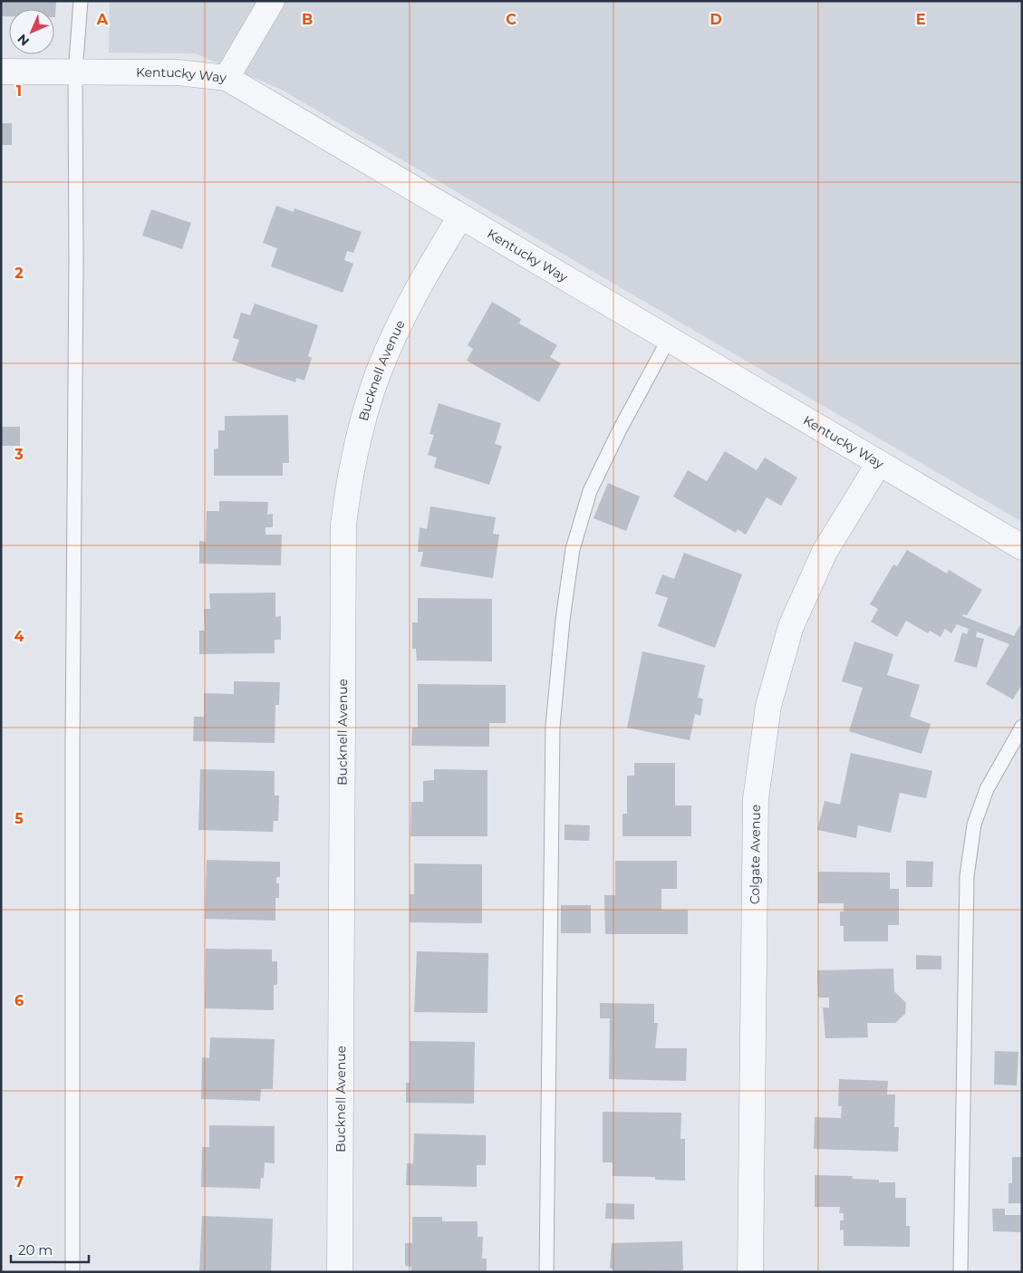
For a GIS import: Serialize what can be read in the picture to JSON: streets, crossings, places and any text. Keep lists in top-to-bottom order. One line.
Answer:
{"streets":{"street":["Kentucky Way","Bucknell Avenue","Colgate Avenue"]},"crossings":[["Kentucky Way","Bucknell Avenue"],["Kentucky Way","Colgate Avenue"]],"scale_bar":"20 m","north":"bottom left","grid":{"columns":["A","B","C","D","E"],"rows":["1","2","3","4","5","6","7"]}}
